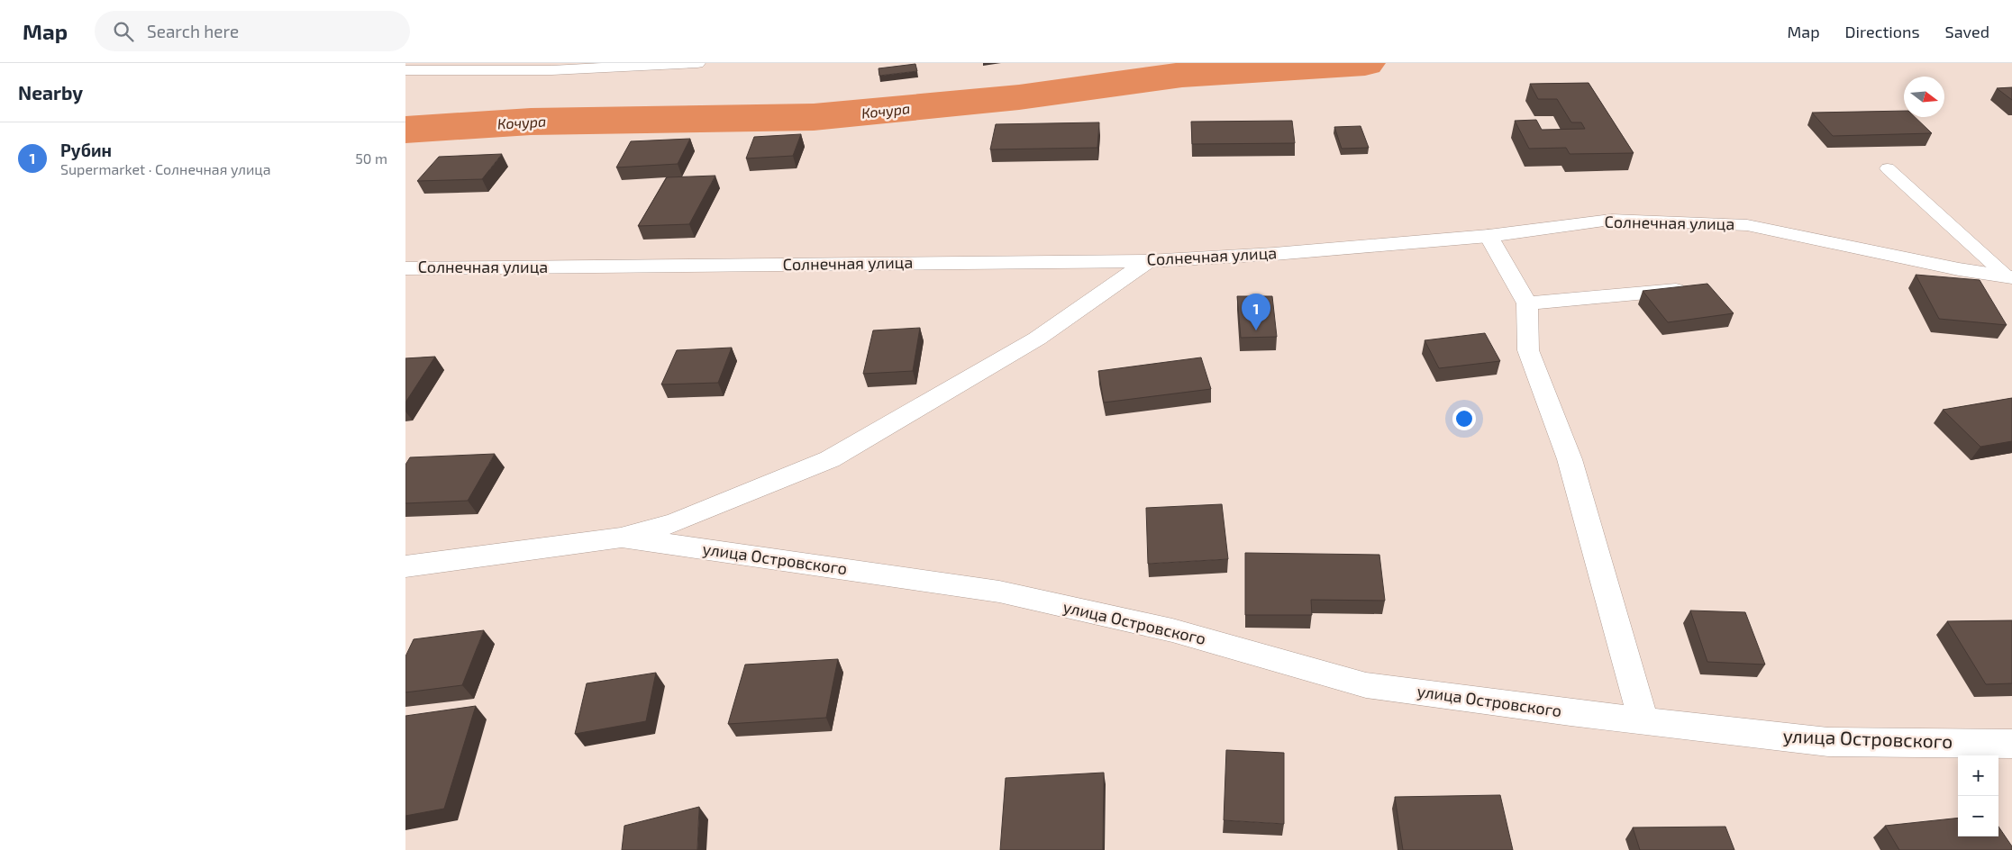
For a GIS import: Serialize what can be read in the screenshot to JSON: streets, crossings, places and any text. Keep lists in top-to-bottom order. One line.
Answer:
{"streets":{"street":["Солнечная улица","улица Островского"]},"crossings":[["Солнечная улица","улица Островского"]],"water":["Кочура"],"north":"right","page":{"header":"Map","search":"Search here","nav":["Map","Directions","Saved"],"heading":"Nearby","list":[{"mark":"1","name":"Рубин","note":"Supermarket · Солнечная улица","value":"50 m"}],"pins":"1","map_buttons":["+","−"]}}
